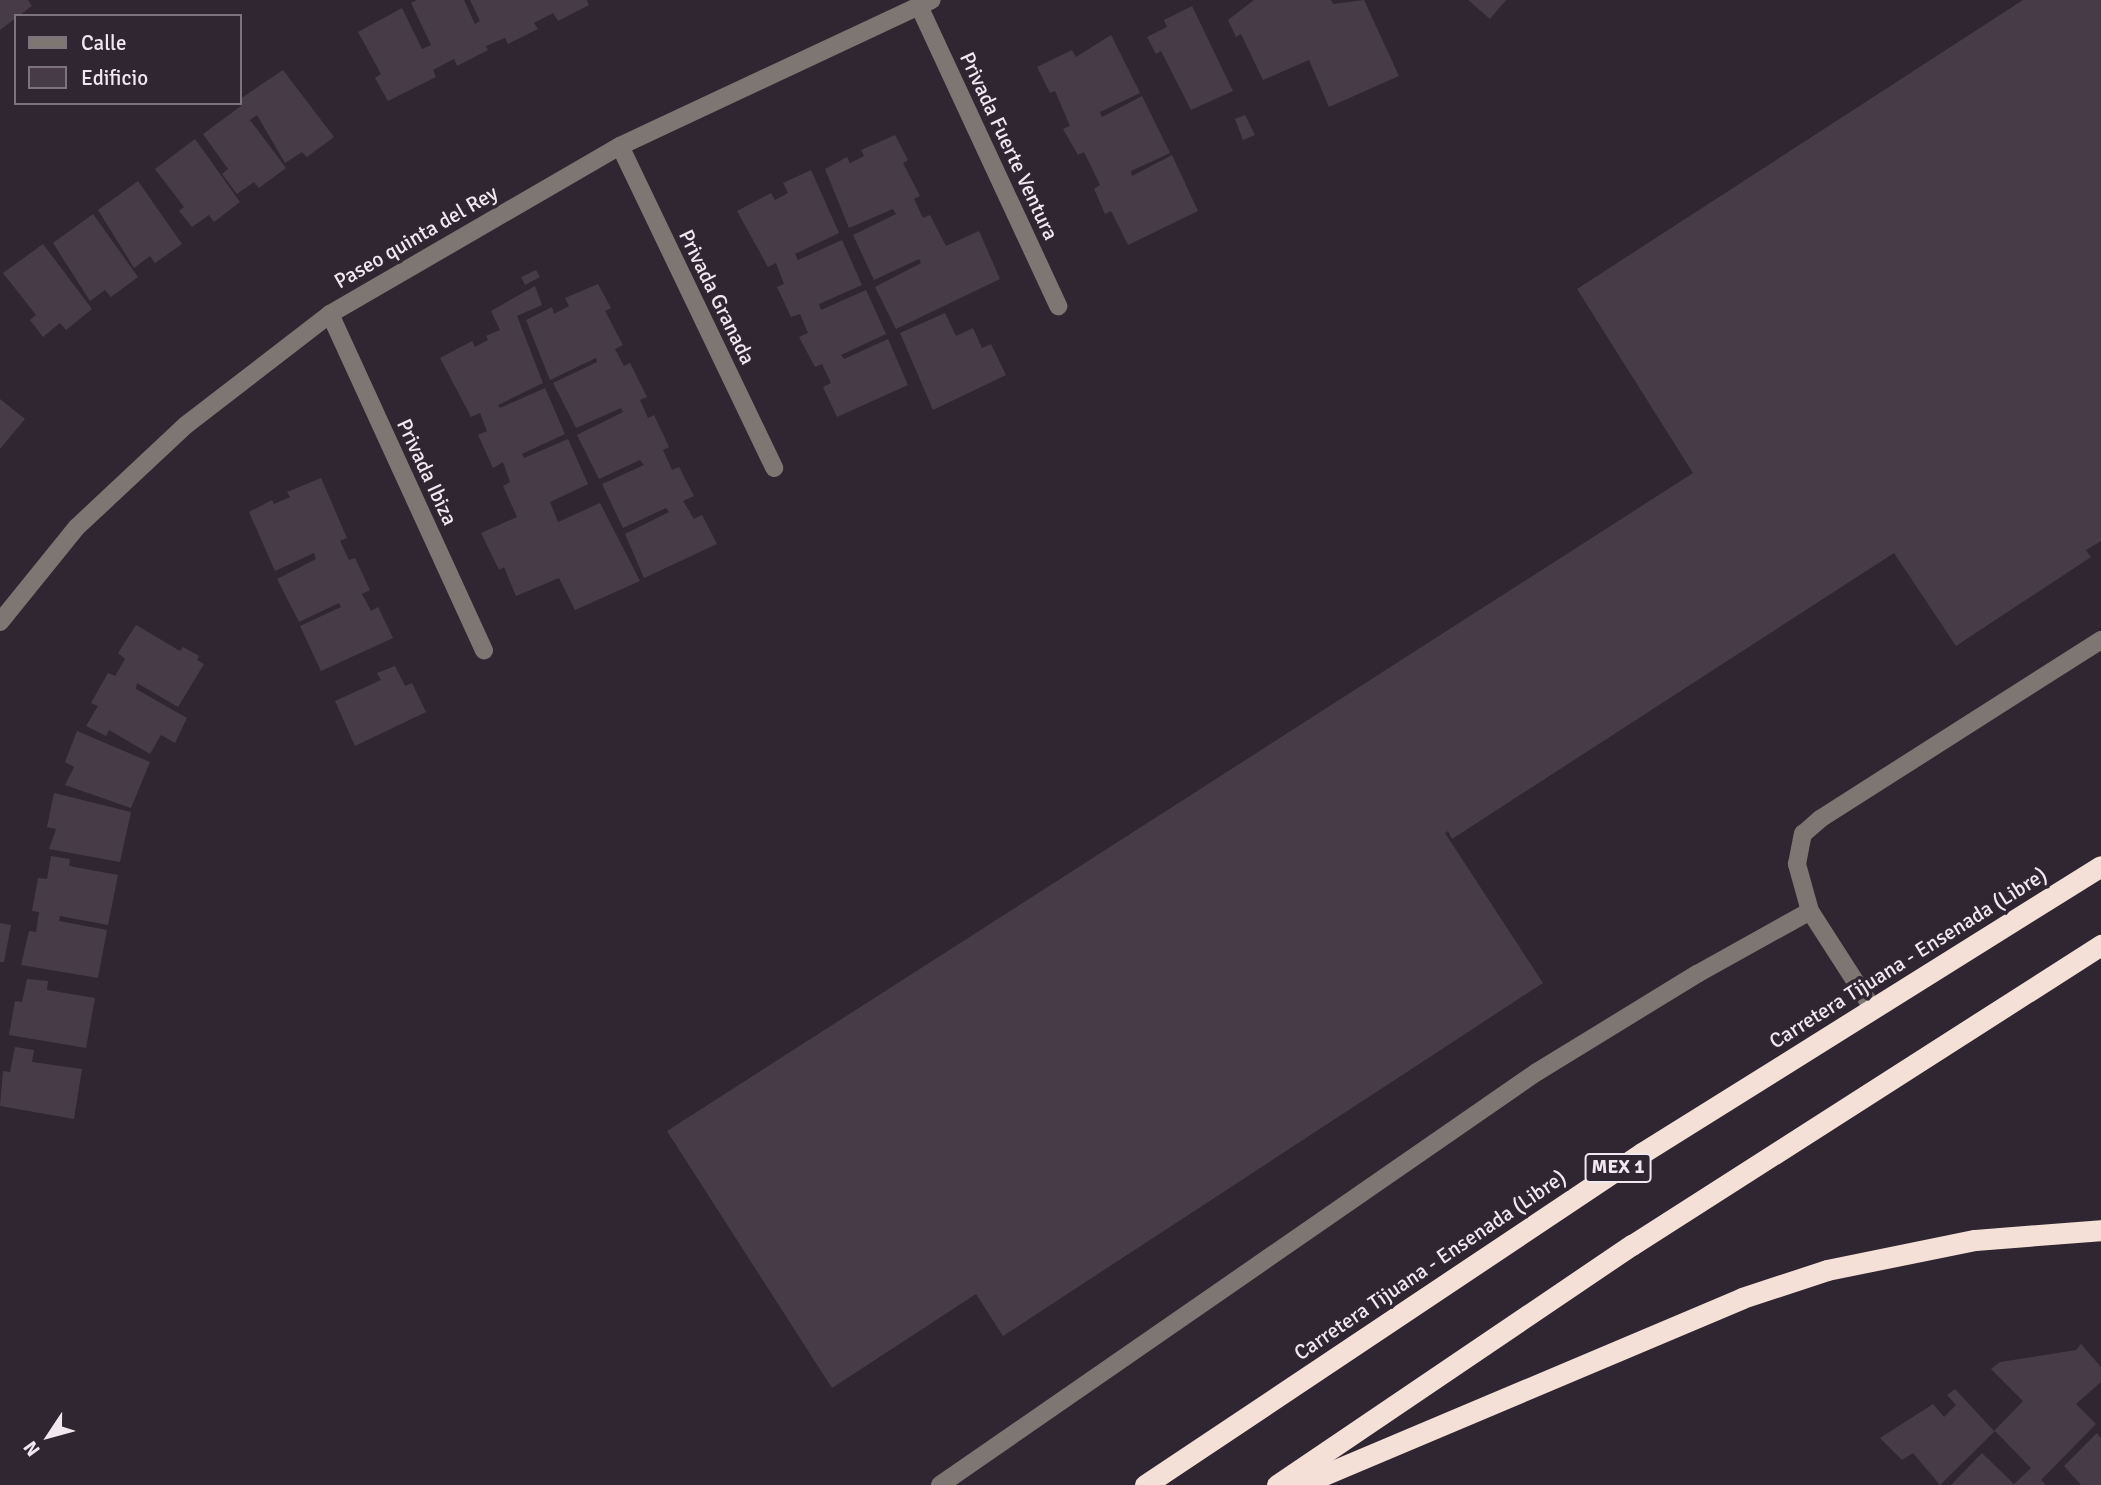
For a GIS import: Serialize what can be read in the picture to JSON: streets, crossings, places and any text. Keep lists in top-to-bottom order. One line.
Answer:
{"streets":{"highway":["Carretera Tijuana - Ensenada (Libre)","MEX 1"],"street":["Privada Fuerte Ventura","Paseo quinta del Rey","Privada Granada","Privada Ibiza"]},"crossings":[["Privada Fuerte Ventura","Paseo quinta del Rey"],["Paseo quinta del Rey","Privada Granada"],["Paseo quinta del Rey","Privada Ibiza"]],"legend":["Calle","Edificio"],"north":"bottom left"}
